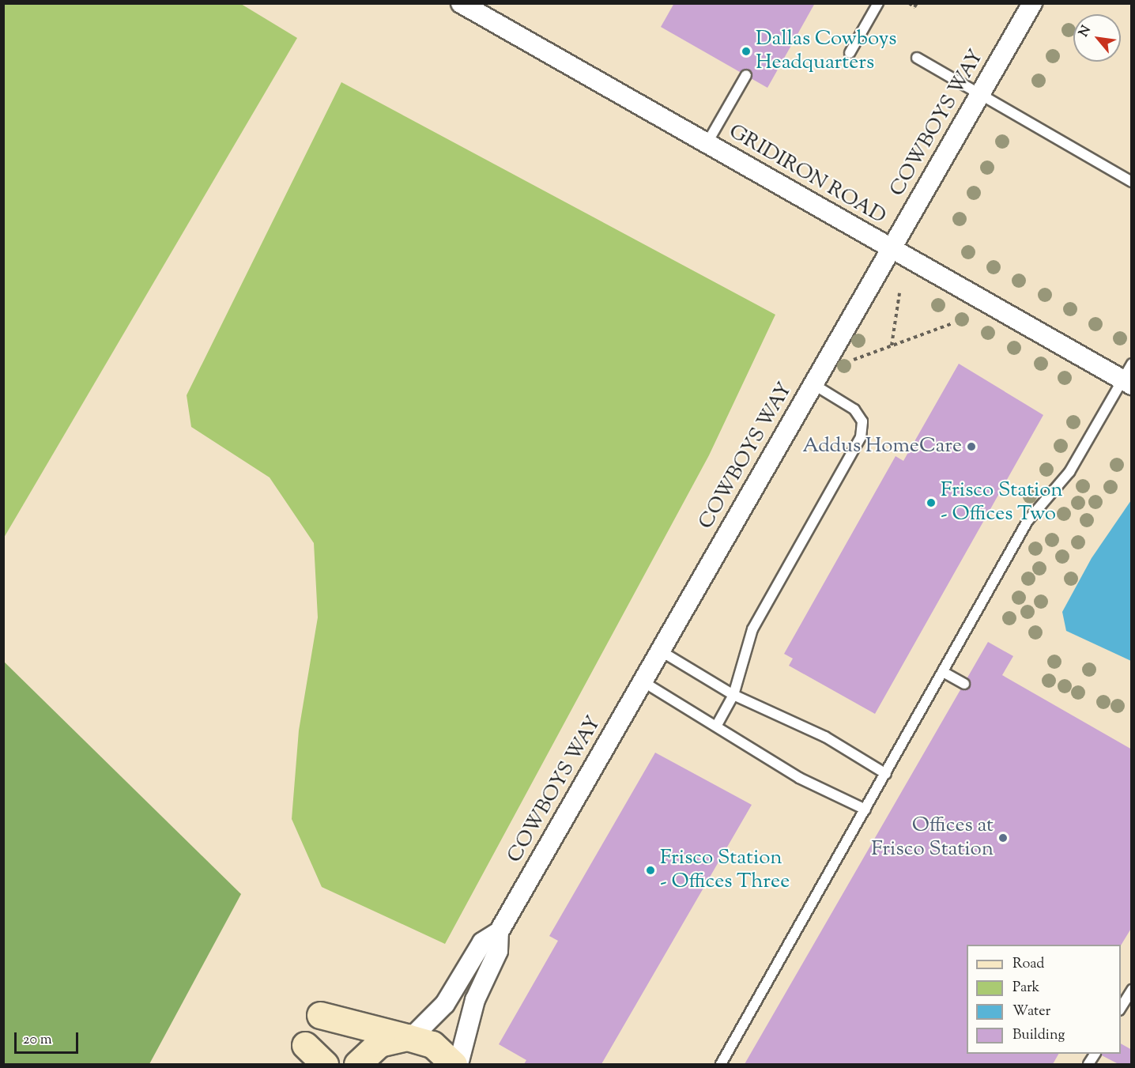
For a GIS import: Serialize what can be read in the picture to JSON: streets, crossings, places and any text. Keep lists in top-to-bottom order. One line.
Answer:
{"streets":{"street":["COWBOYS WAY","GRIDIRON ROAD"]},"crossings":[["COWBOYS WAY","GRIDIRON ROAD"]],"places":["Dallas Cowboys Headquarters","Addus HomeCare","Frisco Station - Offices Two","Offices at Frisco Station","Frisco Station - Offices Three"],"legend":["Road","Park","Water","Building"],"scale_bar":"20 m","north":"top left"}
